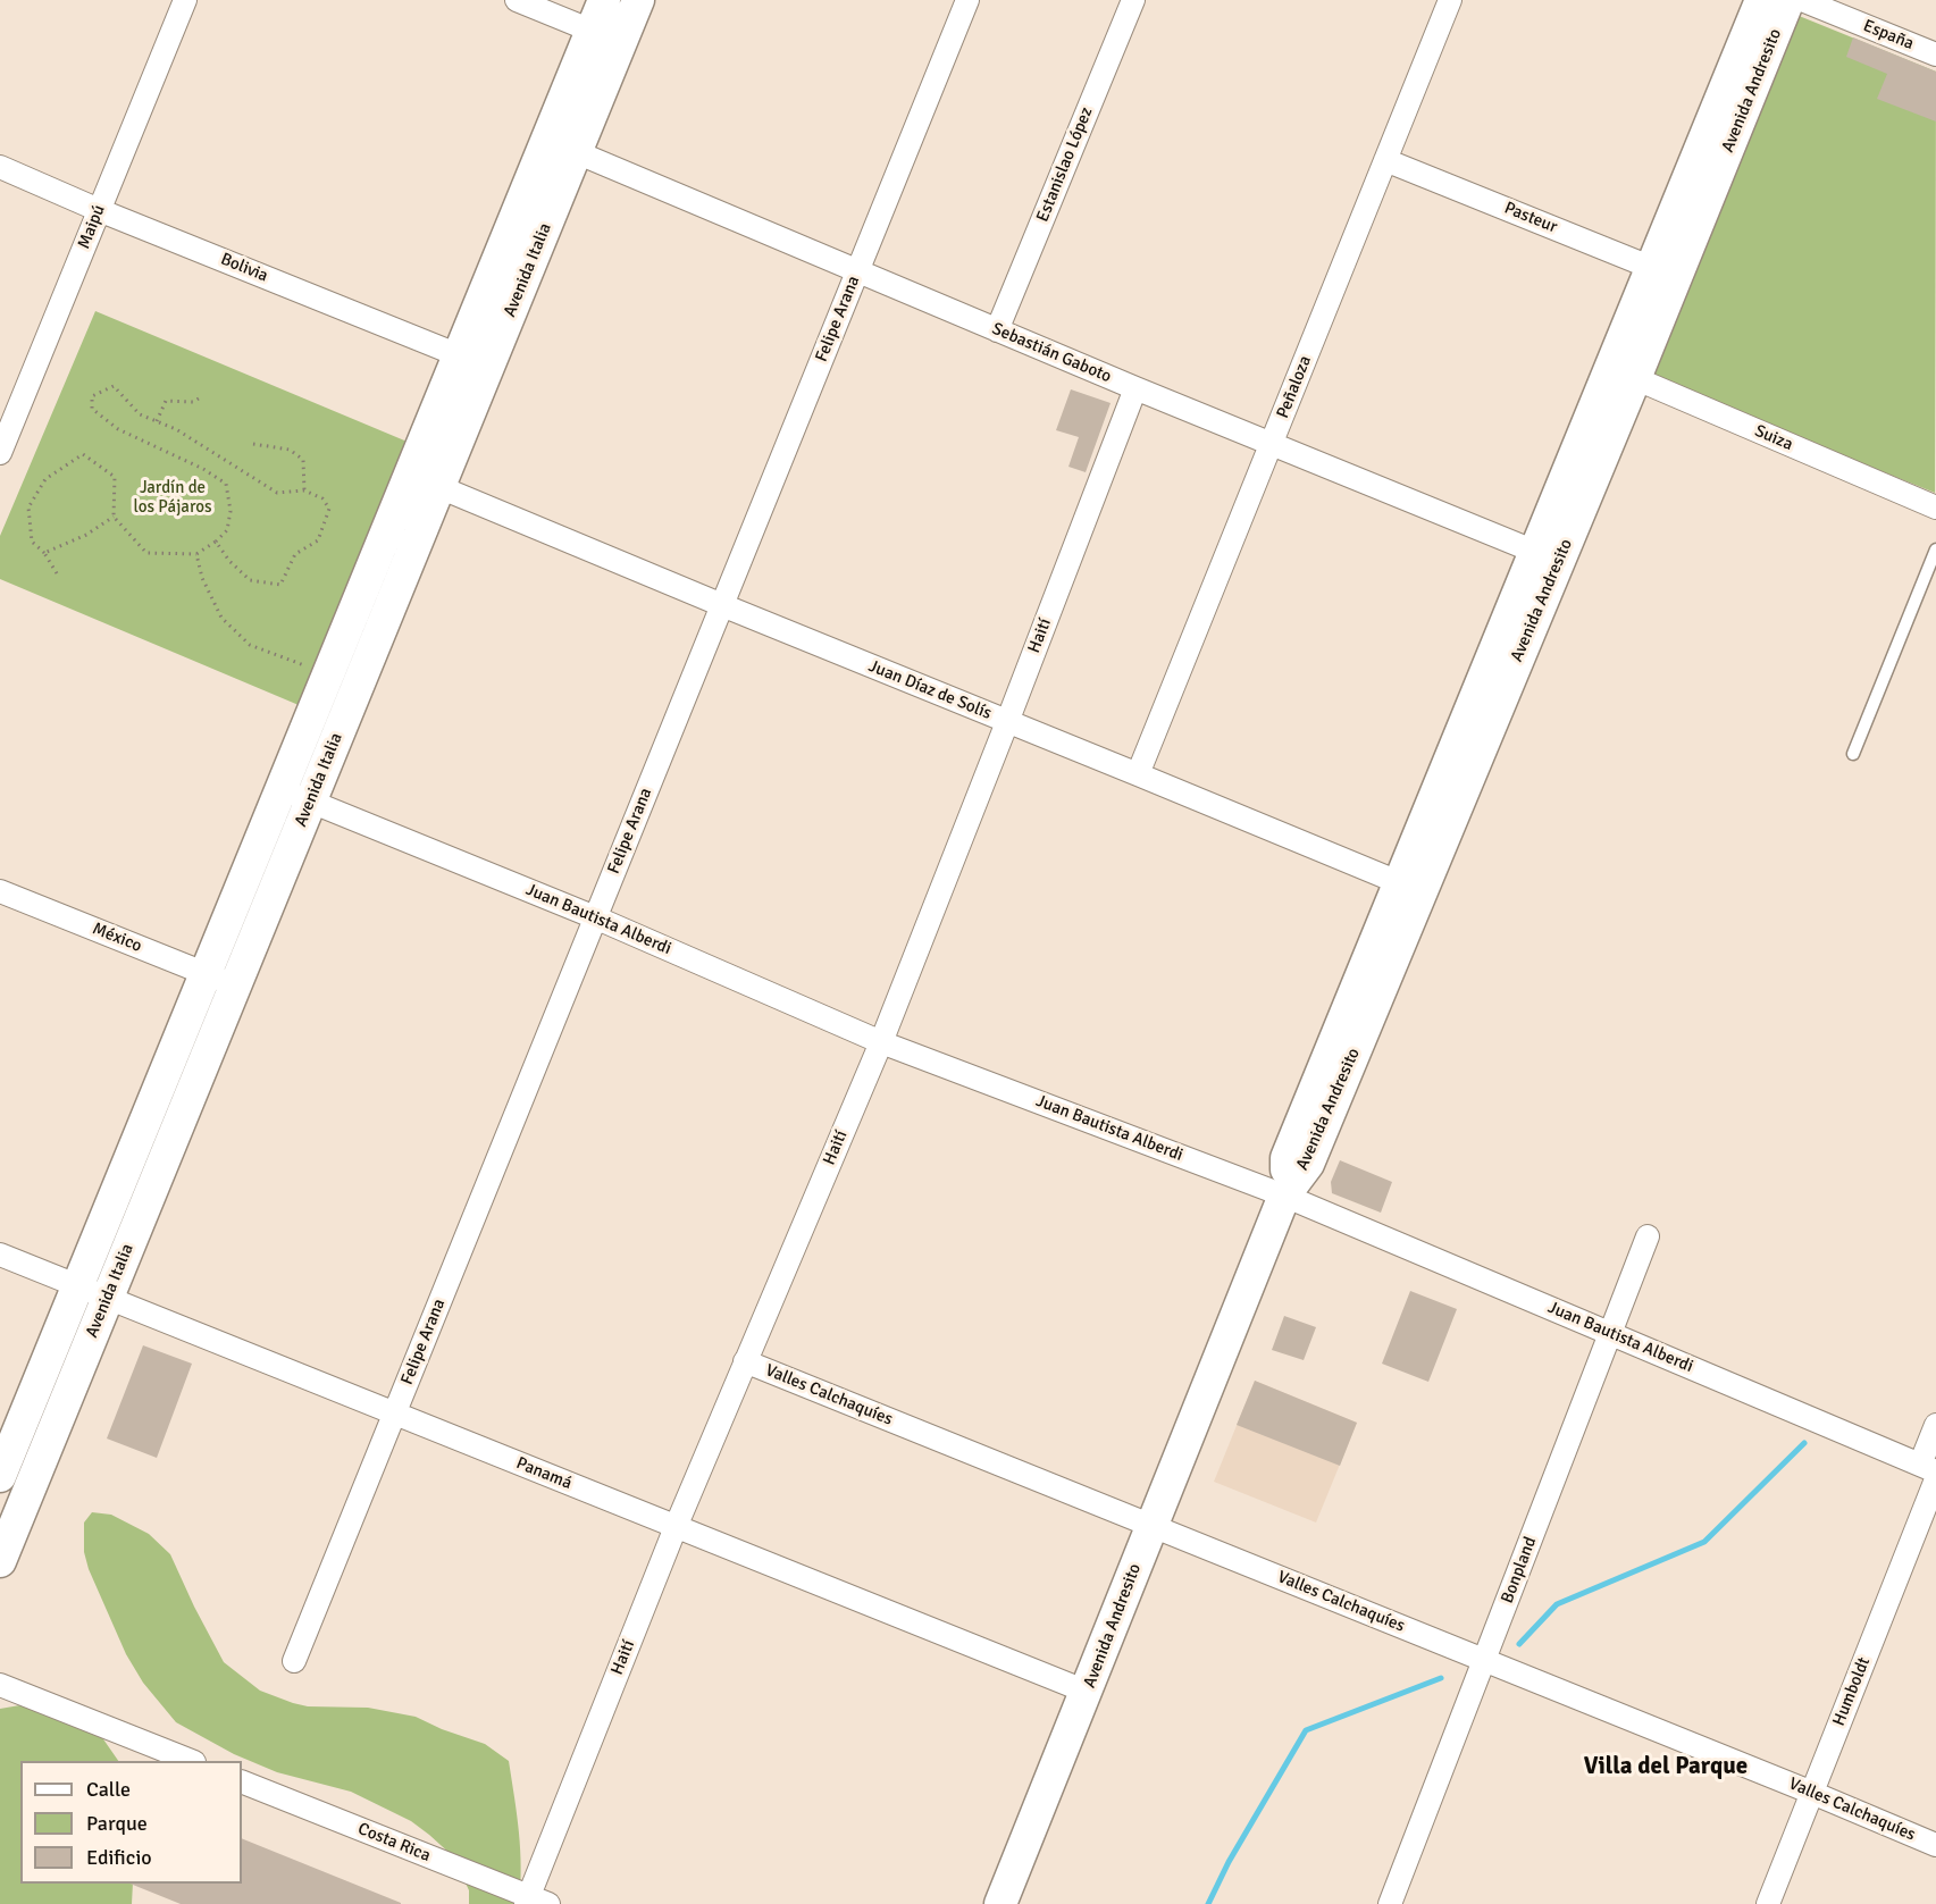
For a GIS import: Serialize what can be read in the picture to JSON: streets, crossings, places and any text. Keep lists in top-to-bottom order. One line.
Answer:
{"streets":{"main road":["Avenida Andresito","Avenida Italia"],"street":["España","Estanislao López","Pasteur","Maipú","Bolivia","Felipe Arana","Sebastián Gaboto","Peñaloza","Suiza","Haití","Juan Díaz de Solís","Juan Bautista Alberdi","México","Valles Calchaquíes","Panamá","Bonpland","Humboldt","Costa Rica"]},"crossings":[["Avenida Andresito","Pasteur"],["Avenida Andresito","Sebastián Gaboto"],["Avenida Andresito","Suiza"],["Avenida Andresito","Juan Díaz de Solís"],["Avenida Andresito","Juan Bautista Alberdi"],["Avenida Andresito","Valles Calchaquíes"],["Avenida Andresito","Panamá"],["Estanislao López","Sebastián Gaboto"],["Pasteur","Peñaloza"],["Maipú","Bolivia"],["Bolivia","Avenida Italia"],["Avenida Italia","Sebastián Gaboto"],["Avenida Italia","Juan Díaz de Solís"],["Avenida Italia","Juan Bautista Alberdi"],["Avenida Italia","México"],["Avenida Italia","Panamá"],["Felipe Arana","Sebastián Gaboto"],["Felipe Arana","Juan Díaz de Solís"],["Felipe Arana","Juan Bautista Alberdi"],["Felipe Arana","Panamá"],["Sebastián Gaboto","Peñaloza"],["Sebastián Gaboto","Haití"],["Peñaloza","Juan Díaz de Solís"],["Haití","Juan Díaz de Solís"],["Haití","Juan Bautista Alberdi"],["Haití","Valles Calchaquíes"],["Haití","Panamá"],["Haití","Costa Rica"],["Juan Bautista Alberdi","Bonpland"],["Juan Bautista Alberdi","Humboldt"],["Valles Calchaquíes","Bonpland"],["Valles Calchaquíes","Humboldt"]],"districts":["Villa del Parque"],"parks":["Jardín de los Pájaros"],"legend":["Calle","Parque","Edificio"]}
